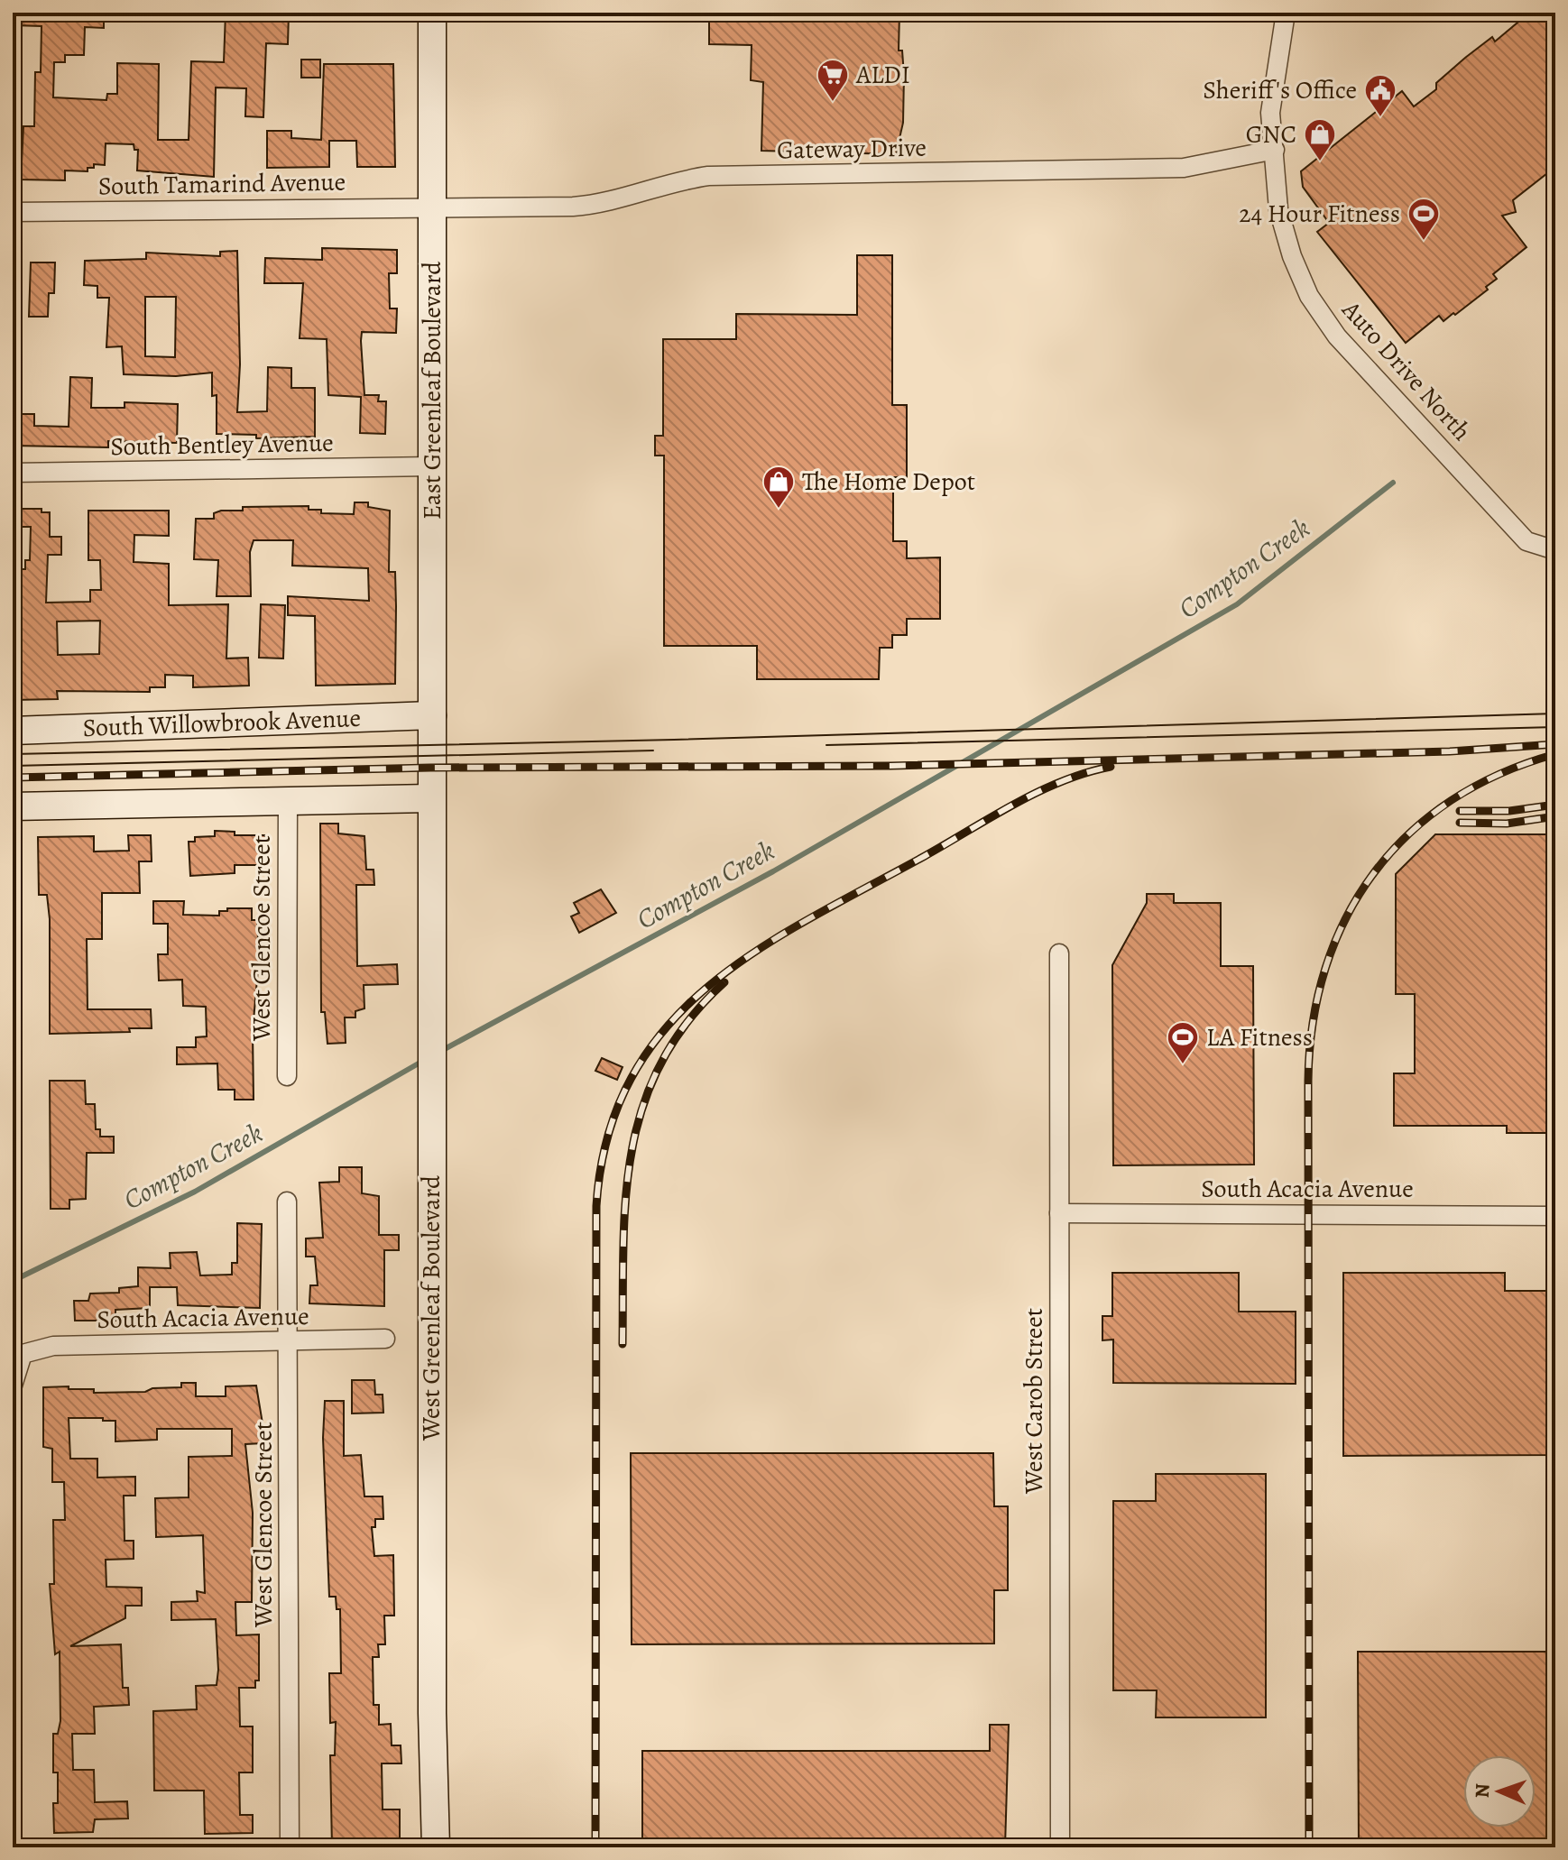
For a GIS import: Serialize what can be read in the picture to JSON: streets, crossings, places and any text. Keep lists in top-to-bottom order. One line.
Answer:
{"streets":{"street":["Gateway Drive","South Tamarind Avenue","Auto Drive North","East Greenleaf Boulevard","South Bentley Avenue","South Willowbrook Avenue","West Glencoe Street","South Acacia Avenue","West Greenleaf Boulevard","West Carob Street"]},"crossings":[["Gateway Drive","South Tamarind Avenue"],["Gateway Drive","Auto Drive North"],["Gateway Drive","East Greenleaf Boulevard"],["South Tamarind Avenue","East Greenleaf Boulevard"],["East Greenleaf Boulevard","South Bentley Avenue"],["East Greenleaf Boulevard","South Willowbrook Avenue"],["East Greenleaf Boulevard","West Greenleaf Boulevard"],["West Glencoe Street","South Acacia Avenue"],["South Acacia Avenue","West Carob Street"]],"water":["Compton Creek"],"places":{"supermarket":["ALDI"],"public building":["Sheriff's Office"],"shop":["GNC","The Home Depot"],"sports":["24 Hour Fitness","LA Fitness"]},"north":"left"}
